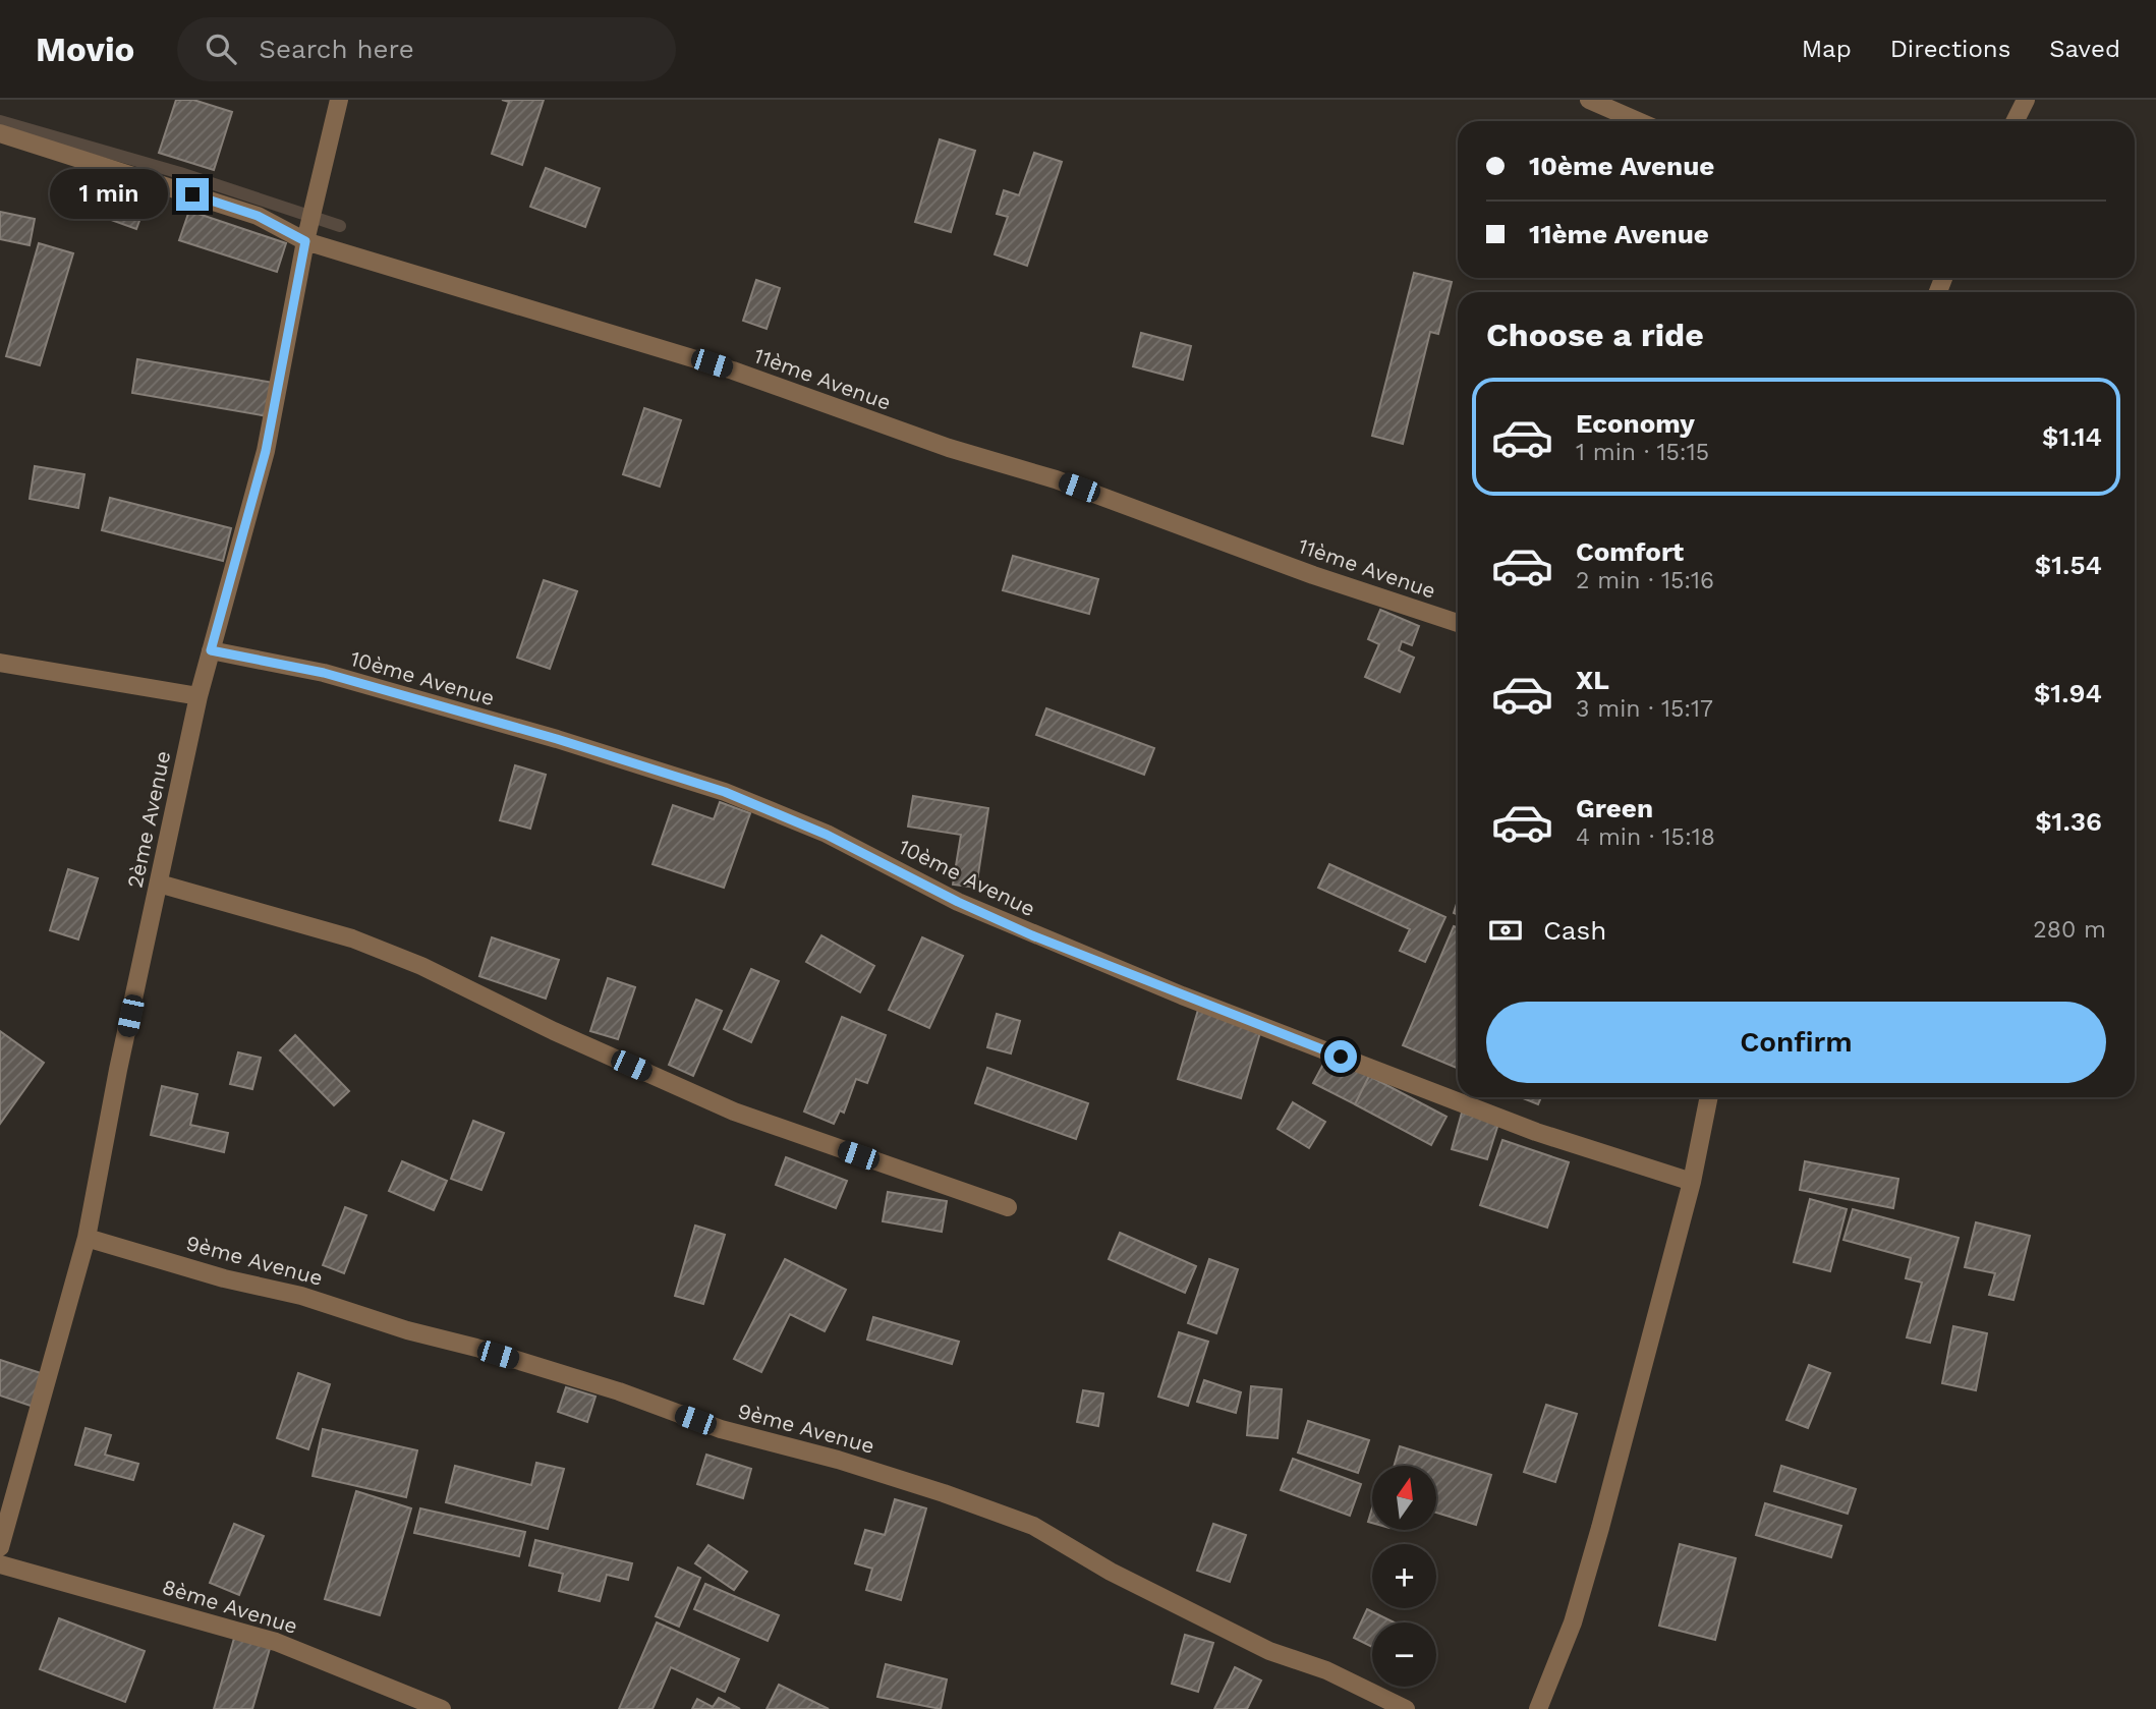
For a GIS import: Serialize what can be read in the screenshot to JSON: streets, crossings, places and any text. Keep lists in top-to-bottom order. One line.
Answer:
{"streets":{"street":["11ème Avenue","10ème Avenue","2ème Avenue","9ème Avenue","8ème Avenue"]},"crossings":[["11ème Avenue","2ème Avenue"],["10ème Avenue","2ème Avenue"],["2ème Avenue","9ème Avenue"]],"north":"top","page":{"header":"Movio","search":"Search here","nav":["Map","Directions","Saved"],"banner":["10ème Avenue","11ème Avenue"],"bubble":"1 min","heading":"Choose a ride","list":[{"name":"Economy","note":"1 min · 15:15","value":"$1.14"},{"name":"Comfort","note":"2 min · 15:16","value":"$1.54"},{"name":"XL","note":"3 min · 15:17","value":"$1.94"},{"name":"Green","note":"4 min · 15:18","value":"$1.36"}],"pay":["Cash","280 m"],"buttons":"Confirm","map_buttons":["+","−"]}}
